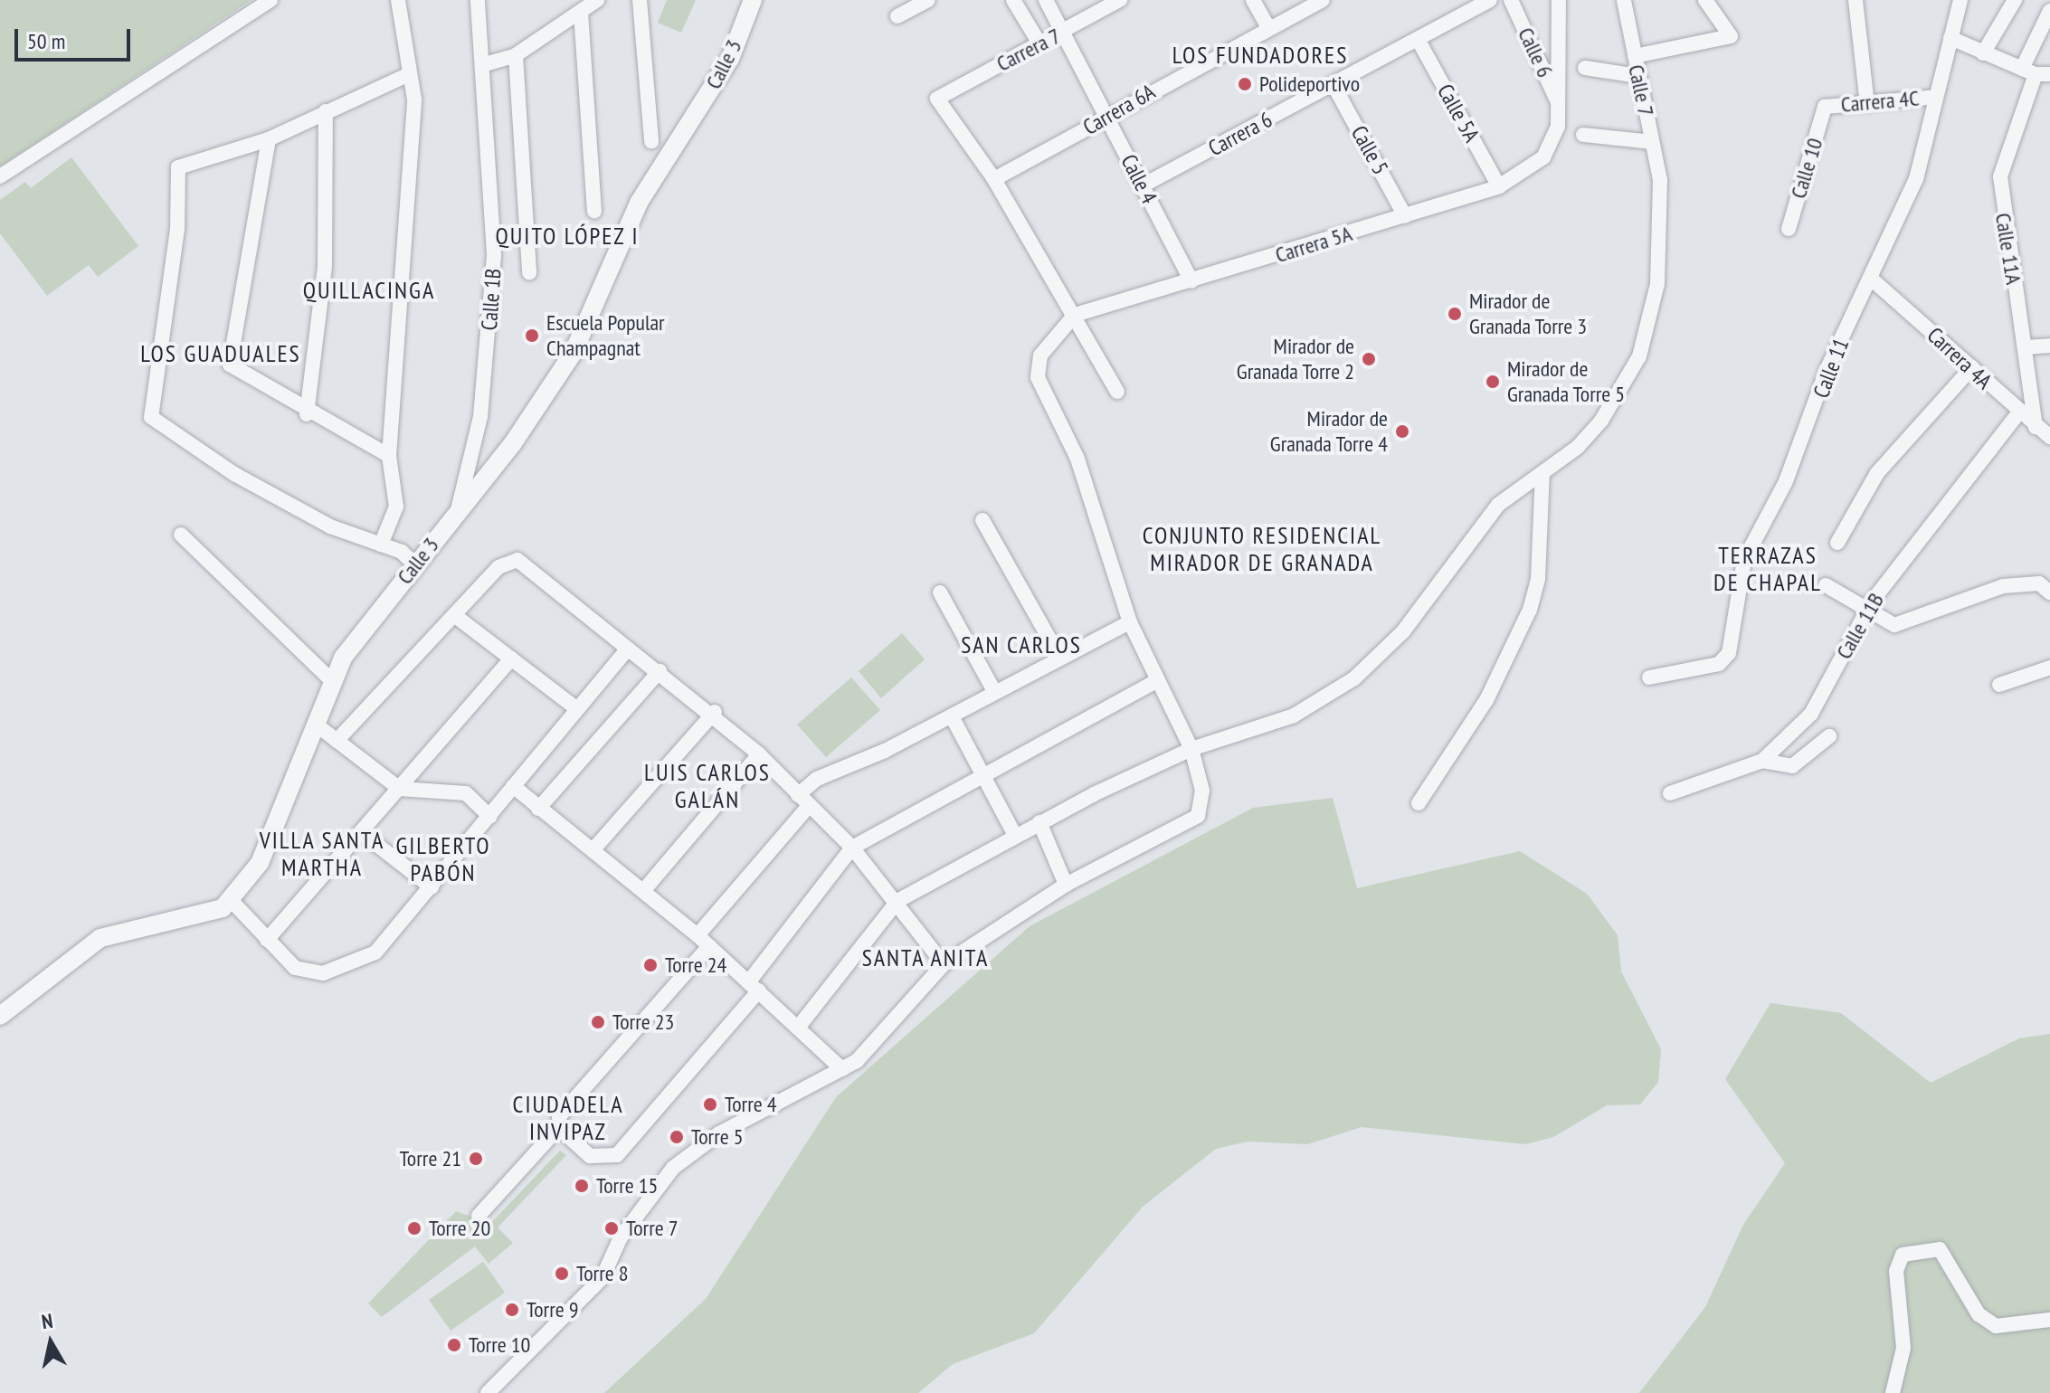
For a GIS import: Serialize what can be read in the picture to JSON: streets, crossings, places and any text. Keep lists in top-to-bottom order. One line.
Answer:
{"streets":{"street":["Carrera 7","Calle 6","Calle 3","Calle 7","Carrera 4C","Carrera 6A","Calle 5A","Carrera 6","Calle 5","Calle 10","Calle 4","Carrera 5A","Calle 11A","Calle 1B","Carrera 4A","Calle 11","Calle 11B"]},"crossings":[["Carrera 7","Carrera 6A"],["Carrera 7","Calle 4"],["Calle 6","Carrera 5A"],["Calle 3","Calle 1B"],["Carrera 4C","Calle 10"],["Carrera 4C","Calle 11"],["Carrera 6A","Calle 4"],["Calle 5A","Carrera 6"],["Calle 5A","Carrera 5A"],["Carrera 6","Calle 5"],["Carrera 6","Calle 4"],["Calle 5","Carrera 5A"],["Calle 4","Carrera 5A"],["Calle 11A","Carrera 4A"],["Carrera 4A","Calle 11"],["Carrera 4A","Calle 11B"]],"districts":["LOS FUNDADORES","QUITO LÓPEZ I","QUILLACINGA","LOS GUADUALES","CONJUNTO RESIDENCIAL MIRADOR DE GRANADA","TERRAZAS DE CHAPAL","SAN CARLOS","LUIS CARLOS GALÁN","VILLA SANTA MARTHA","GILBERTO PABÓN","SANTA ANITA","CIUDADELA INVIPAZ"],"places":["Polideportivo","Mirador de Granada Torre 3","Escuela Popular Champagnat","Mirador de Granada Torre 2","Mirador de Granada Torre 5","Mirador de Granada Torre 4","Torre 24","Torre 23","Torre 4","Torre 5","Torre 21","Torre 15","Torre 20","Torre 7","Torre 8","Torre 9","Torre 10"],"scale_bar":"50 m","north":"top"}
